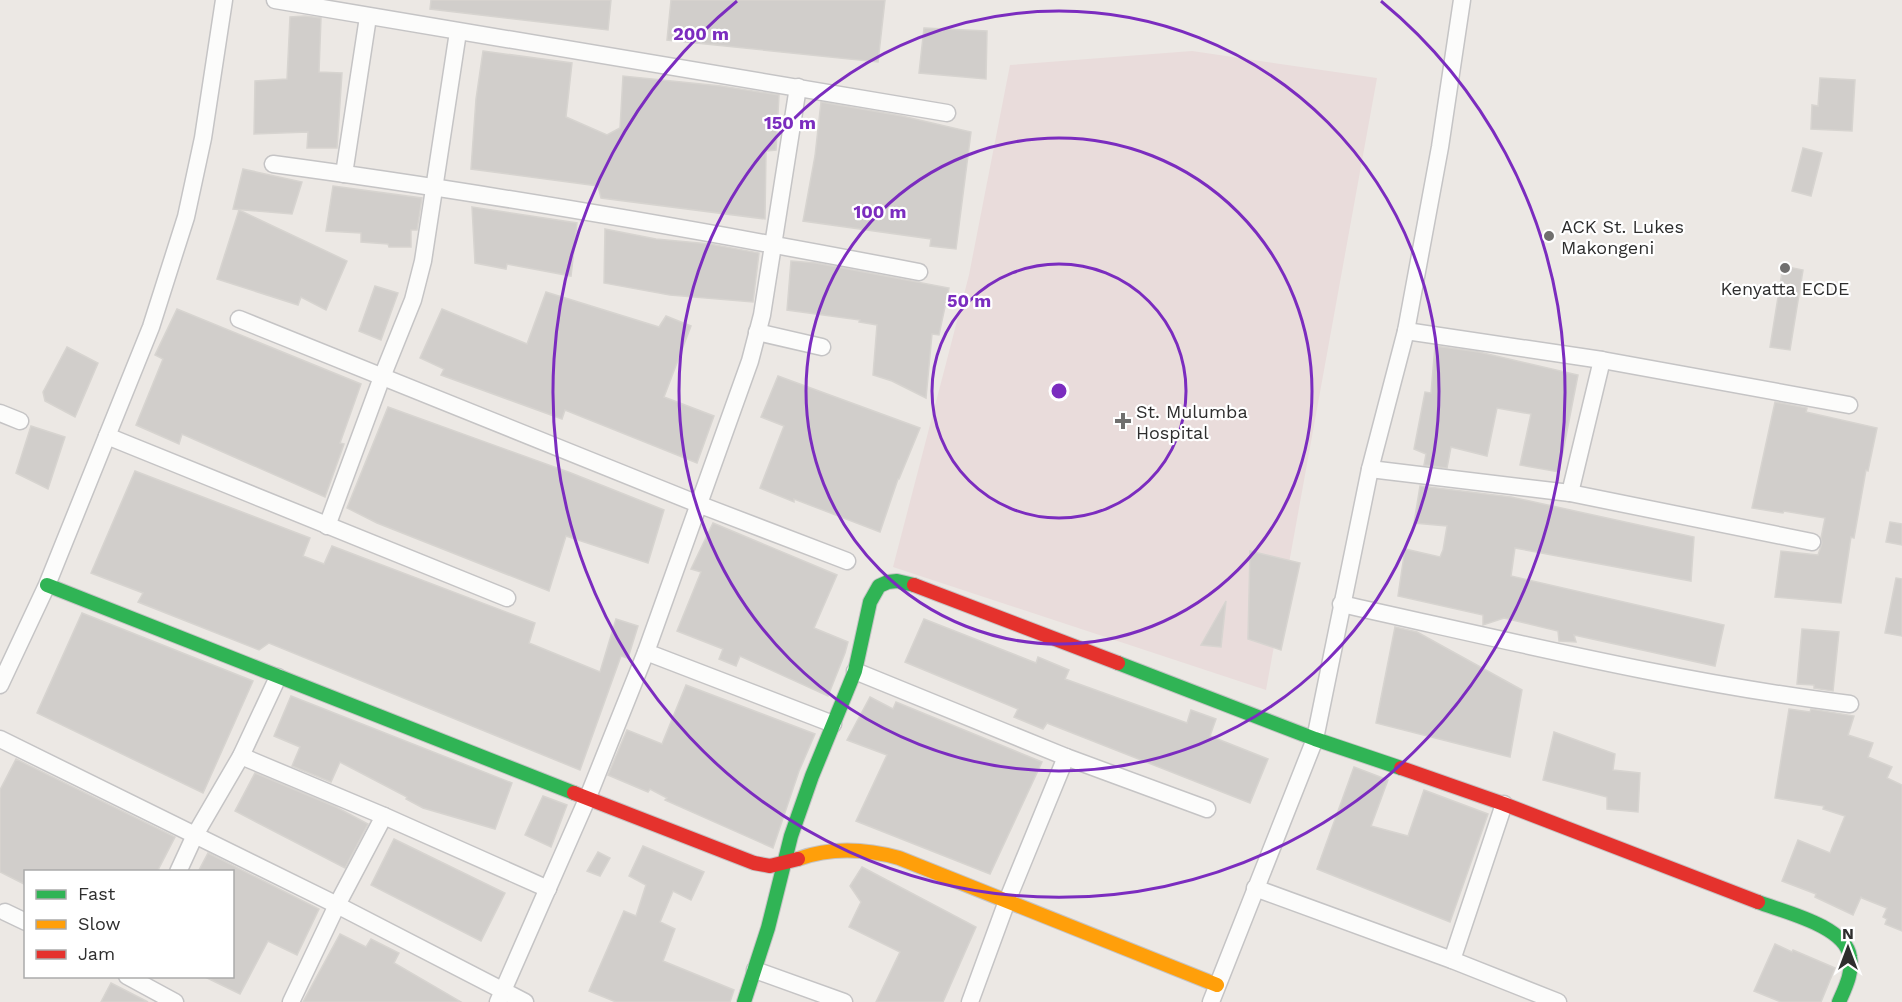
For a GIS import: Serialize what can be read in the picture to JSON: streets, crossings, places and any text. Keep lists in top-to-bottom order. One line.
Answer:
{"places":{"other":["ACK St. Lukes Makongeni","Kenyatta ECDE"],"health":["St. Mulumba Hospital"]},"legend":["Fast","Slow","Jam"],"north":"top","rings":["200 m","150 m","100 m","50 m"]}
